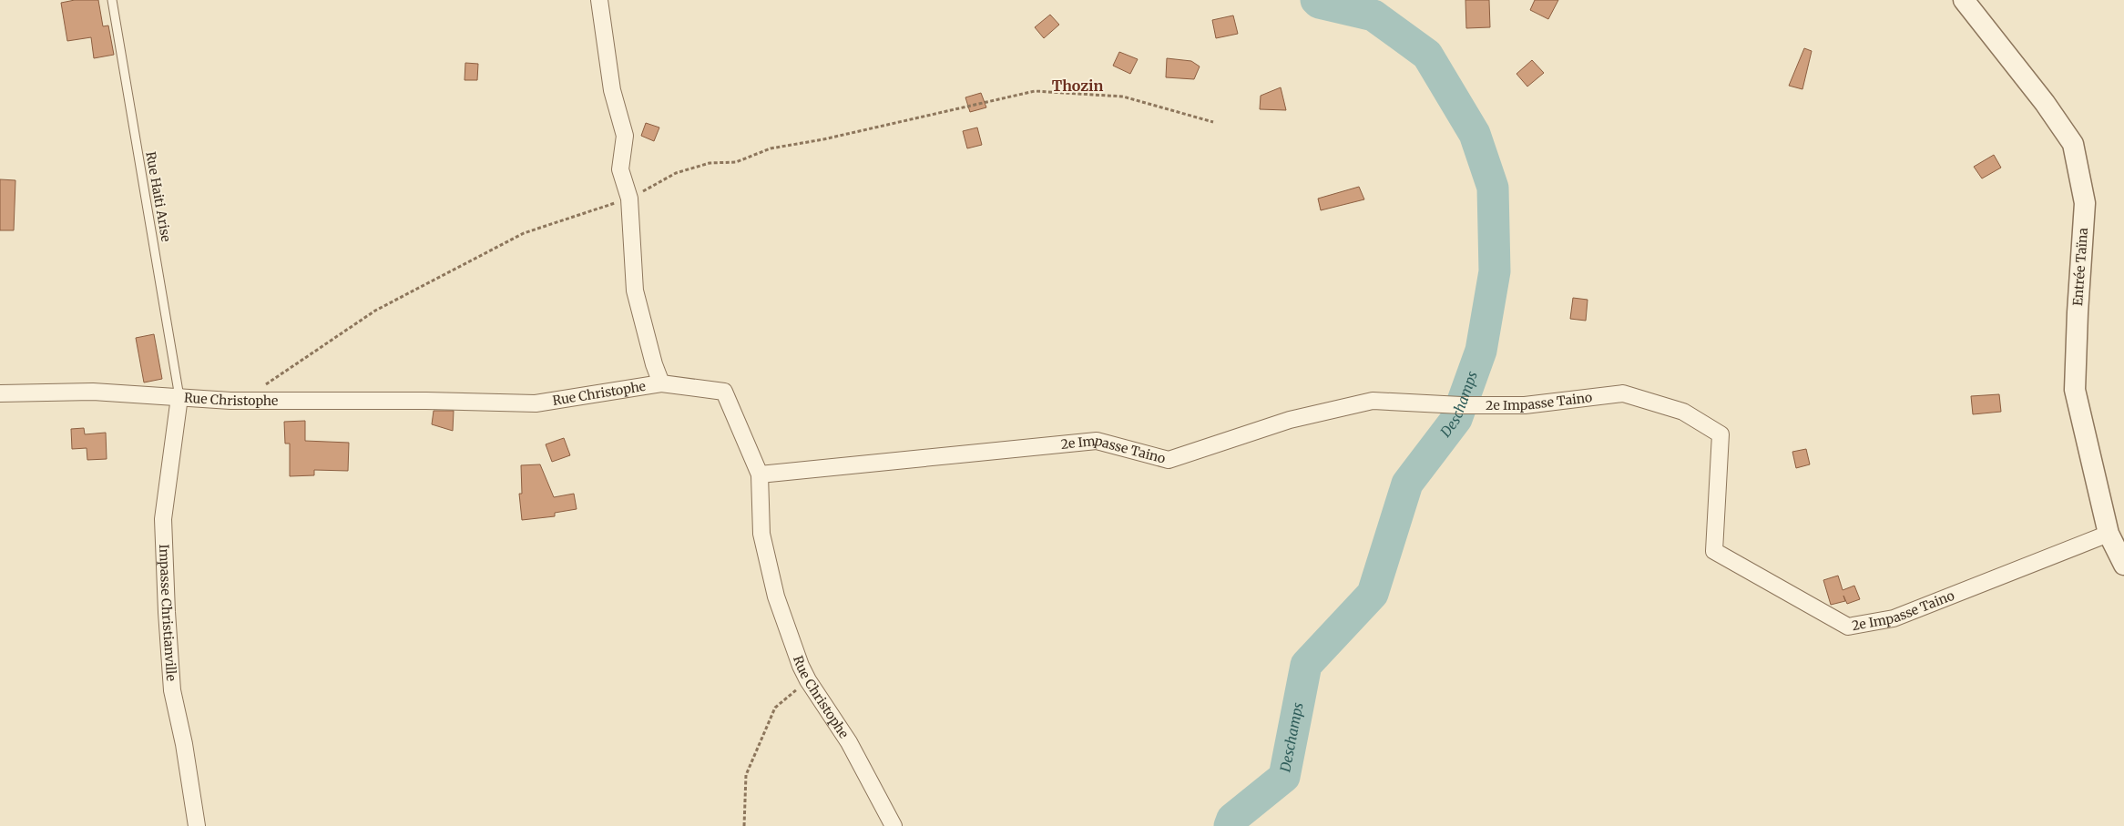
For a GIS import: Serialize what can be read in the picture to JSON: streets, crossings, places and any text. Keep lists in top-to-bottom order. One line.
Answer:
{"streets":{"street":["Entrée Taïna","Rue Christophe","2e Impasse Taino","Impasse Christianville"],"lane":["Rue Haiti Arise"]},"crossings":[["Rue Haiti Arise","Rue Christophe"],["Rue Haiti Arise","Impasse Christianville"],["Entrée Taïna","2e Impasse Taino"],["Rue Christophe","2e Impasse Taino"],["Rue Christophe","Impasse Christianville"]],"districts":["Thozin"],"water":["Deschamps"]}
